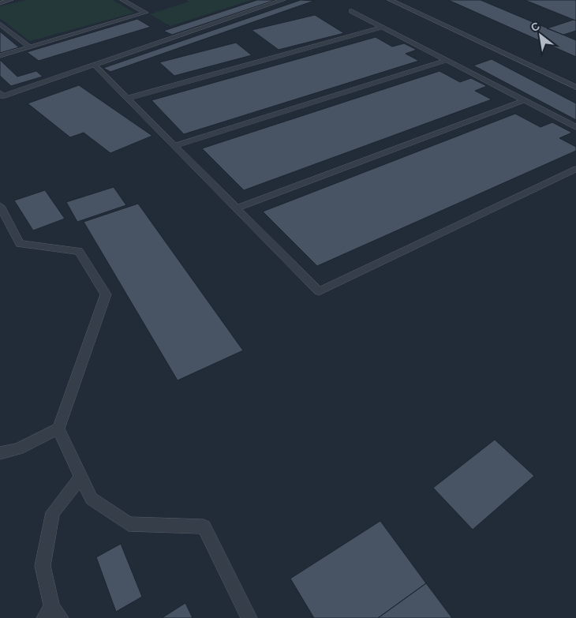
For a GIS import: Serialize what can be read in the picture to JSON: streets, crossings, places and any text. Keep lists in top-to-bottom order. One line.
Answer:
{"north":"top left"}
